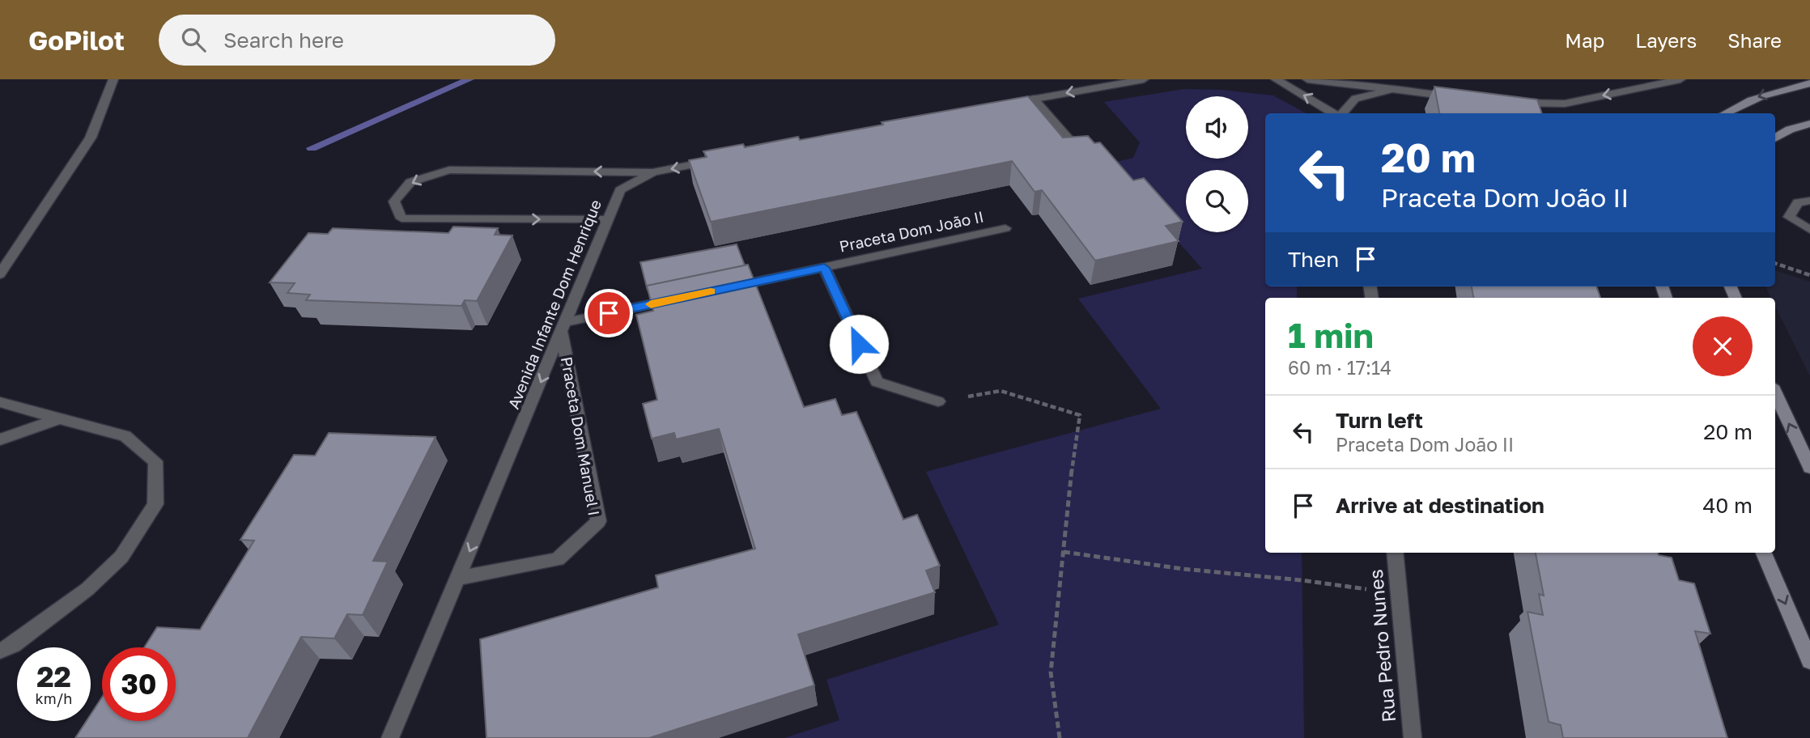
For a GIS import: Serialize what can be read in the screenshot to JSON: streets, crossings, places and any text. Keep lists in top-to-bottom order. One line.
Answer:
{"streets":{"street":["Praceta Dom João II","Avenida Infante Dom Henrique","Praceta Dom Manuel I","Rua Pedro Nunes"]},"crossings":[["Avenida Infante Dom Henrique","Praceta Dom Manuel I"]],"one_way":["Avenida Infante Dom Henrique"],"page":{"header":"GoPilot","search":"Search here","nav":["Map","Layers","Share"],"turn":["20 m","Praceta Dom João II"],"then":"Then","heading":["1 min","60 m · 17:14"],"list":[{"name":"Turn left","note":"Praceta Dom João II","value":"20 m"},{"name":"Arrive at destination","value":"40 m"}],"speed":"22 km/h","limit":"30"}}
